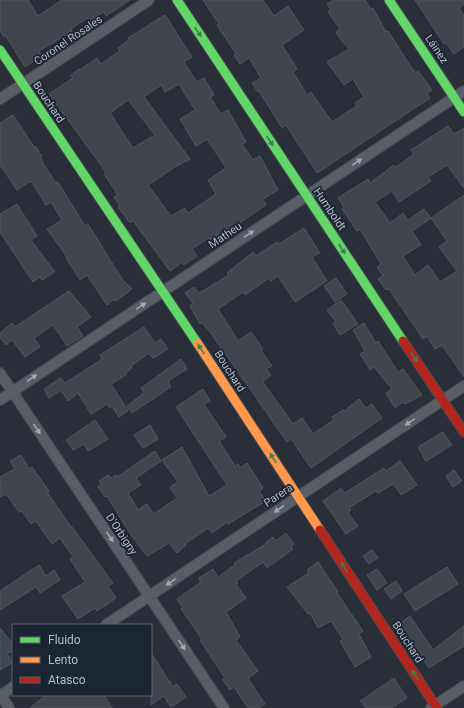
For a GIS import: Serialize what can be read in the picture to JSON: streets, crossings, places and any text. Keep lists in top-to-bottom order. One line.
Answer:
{"streets":{"street":["Coronel Rosales","Láinez","Bouchard","Humboldt","Matheu","Parera","D'Orbigny"]},"crossings":[["Coronel Rosales","Bouchard"],["Láinez","Matheu"],["Bouchard","Matheu"],["Bouchard","Parera"],["Humboldt","Matheu"],["Humboldt","Parera"],["Matheu","D'Orbigny"],["Parera","D'Orbigny"]],"one_way":["Bouchard","Humboldt","Matheu","Parera","D'Orbigny"],"legend":["Fluido","Lento","Atasco"]}
